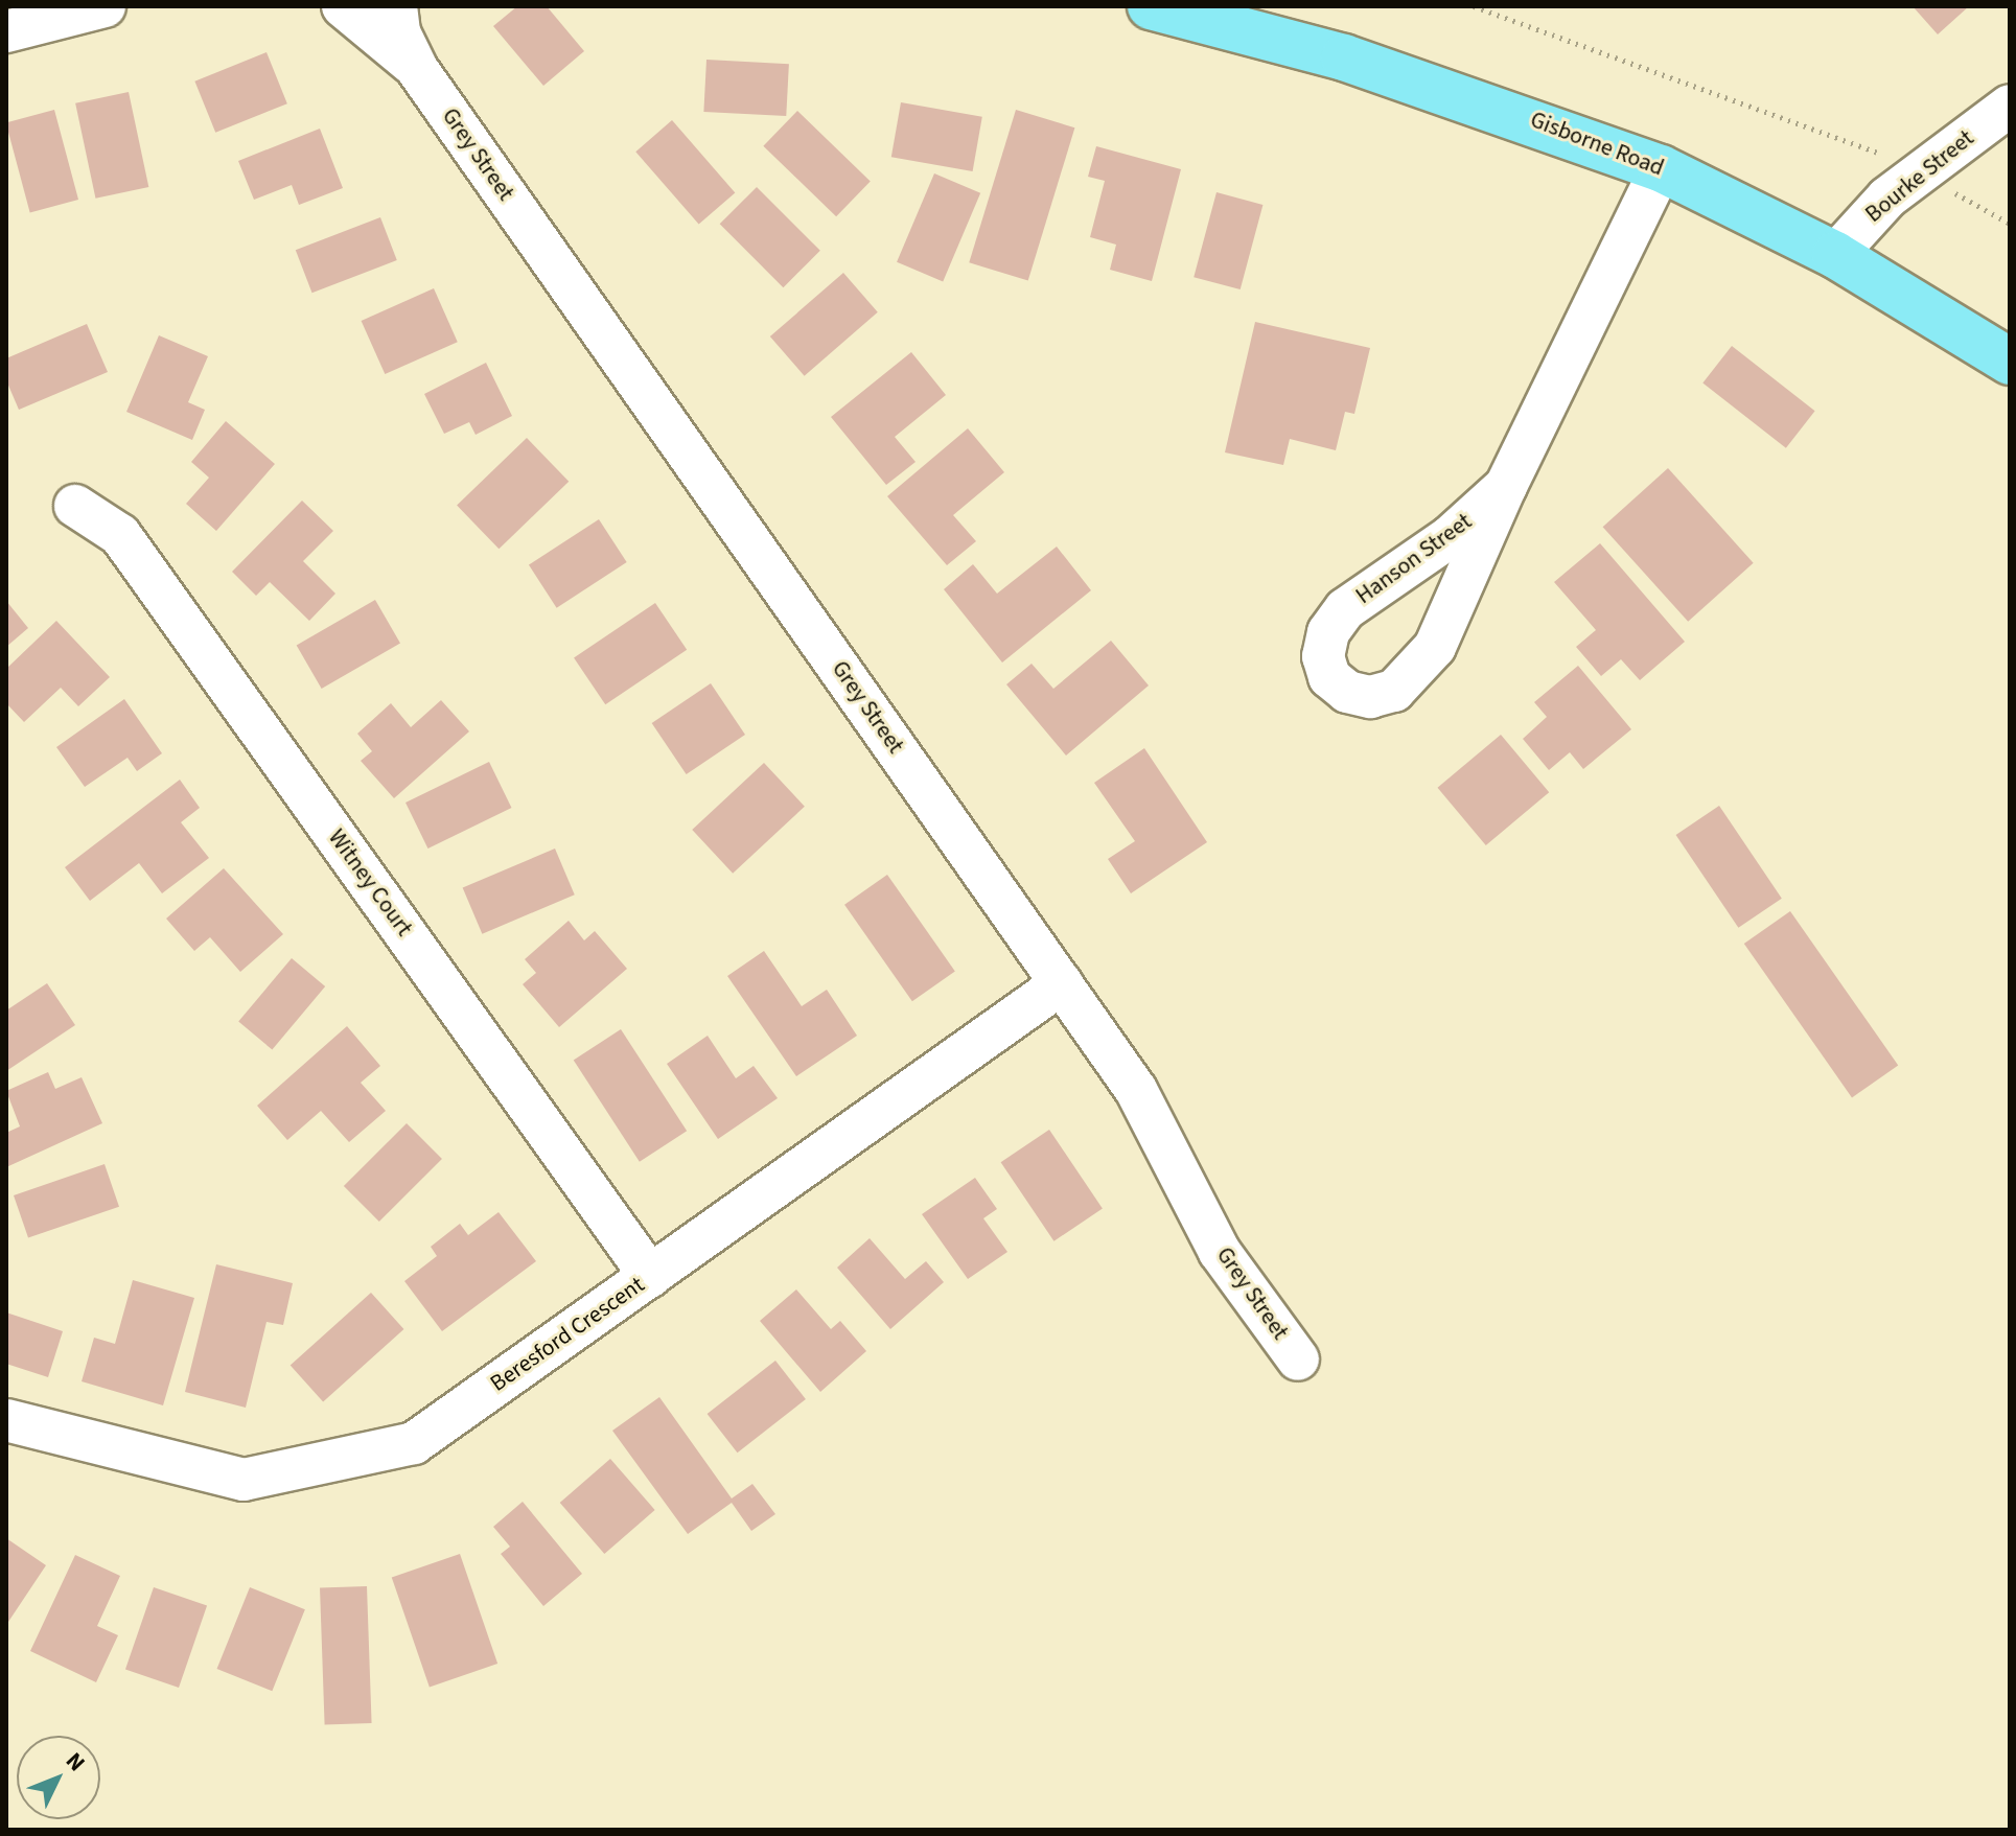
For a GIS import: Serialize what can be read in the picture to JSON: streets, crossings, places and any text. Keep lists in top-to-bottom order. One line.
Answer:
{"streets":{"main road":["Gisborne Road"],"street":["Grey Street","Bourke Street","Hanson Street","Witney Court","Beresford Crescent"]},"crossings":[["Gisborne Road","Bourke Street"],["Gisborne Road","Hanson Street"],["Grey Street","Beresford Crescent"],["Witney Court","Beresford Crescent"]],"north":"top right"}
